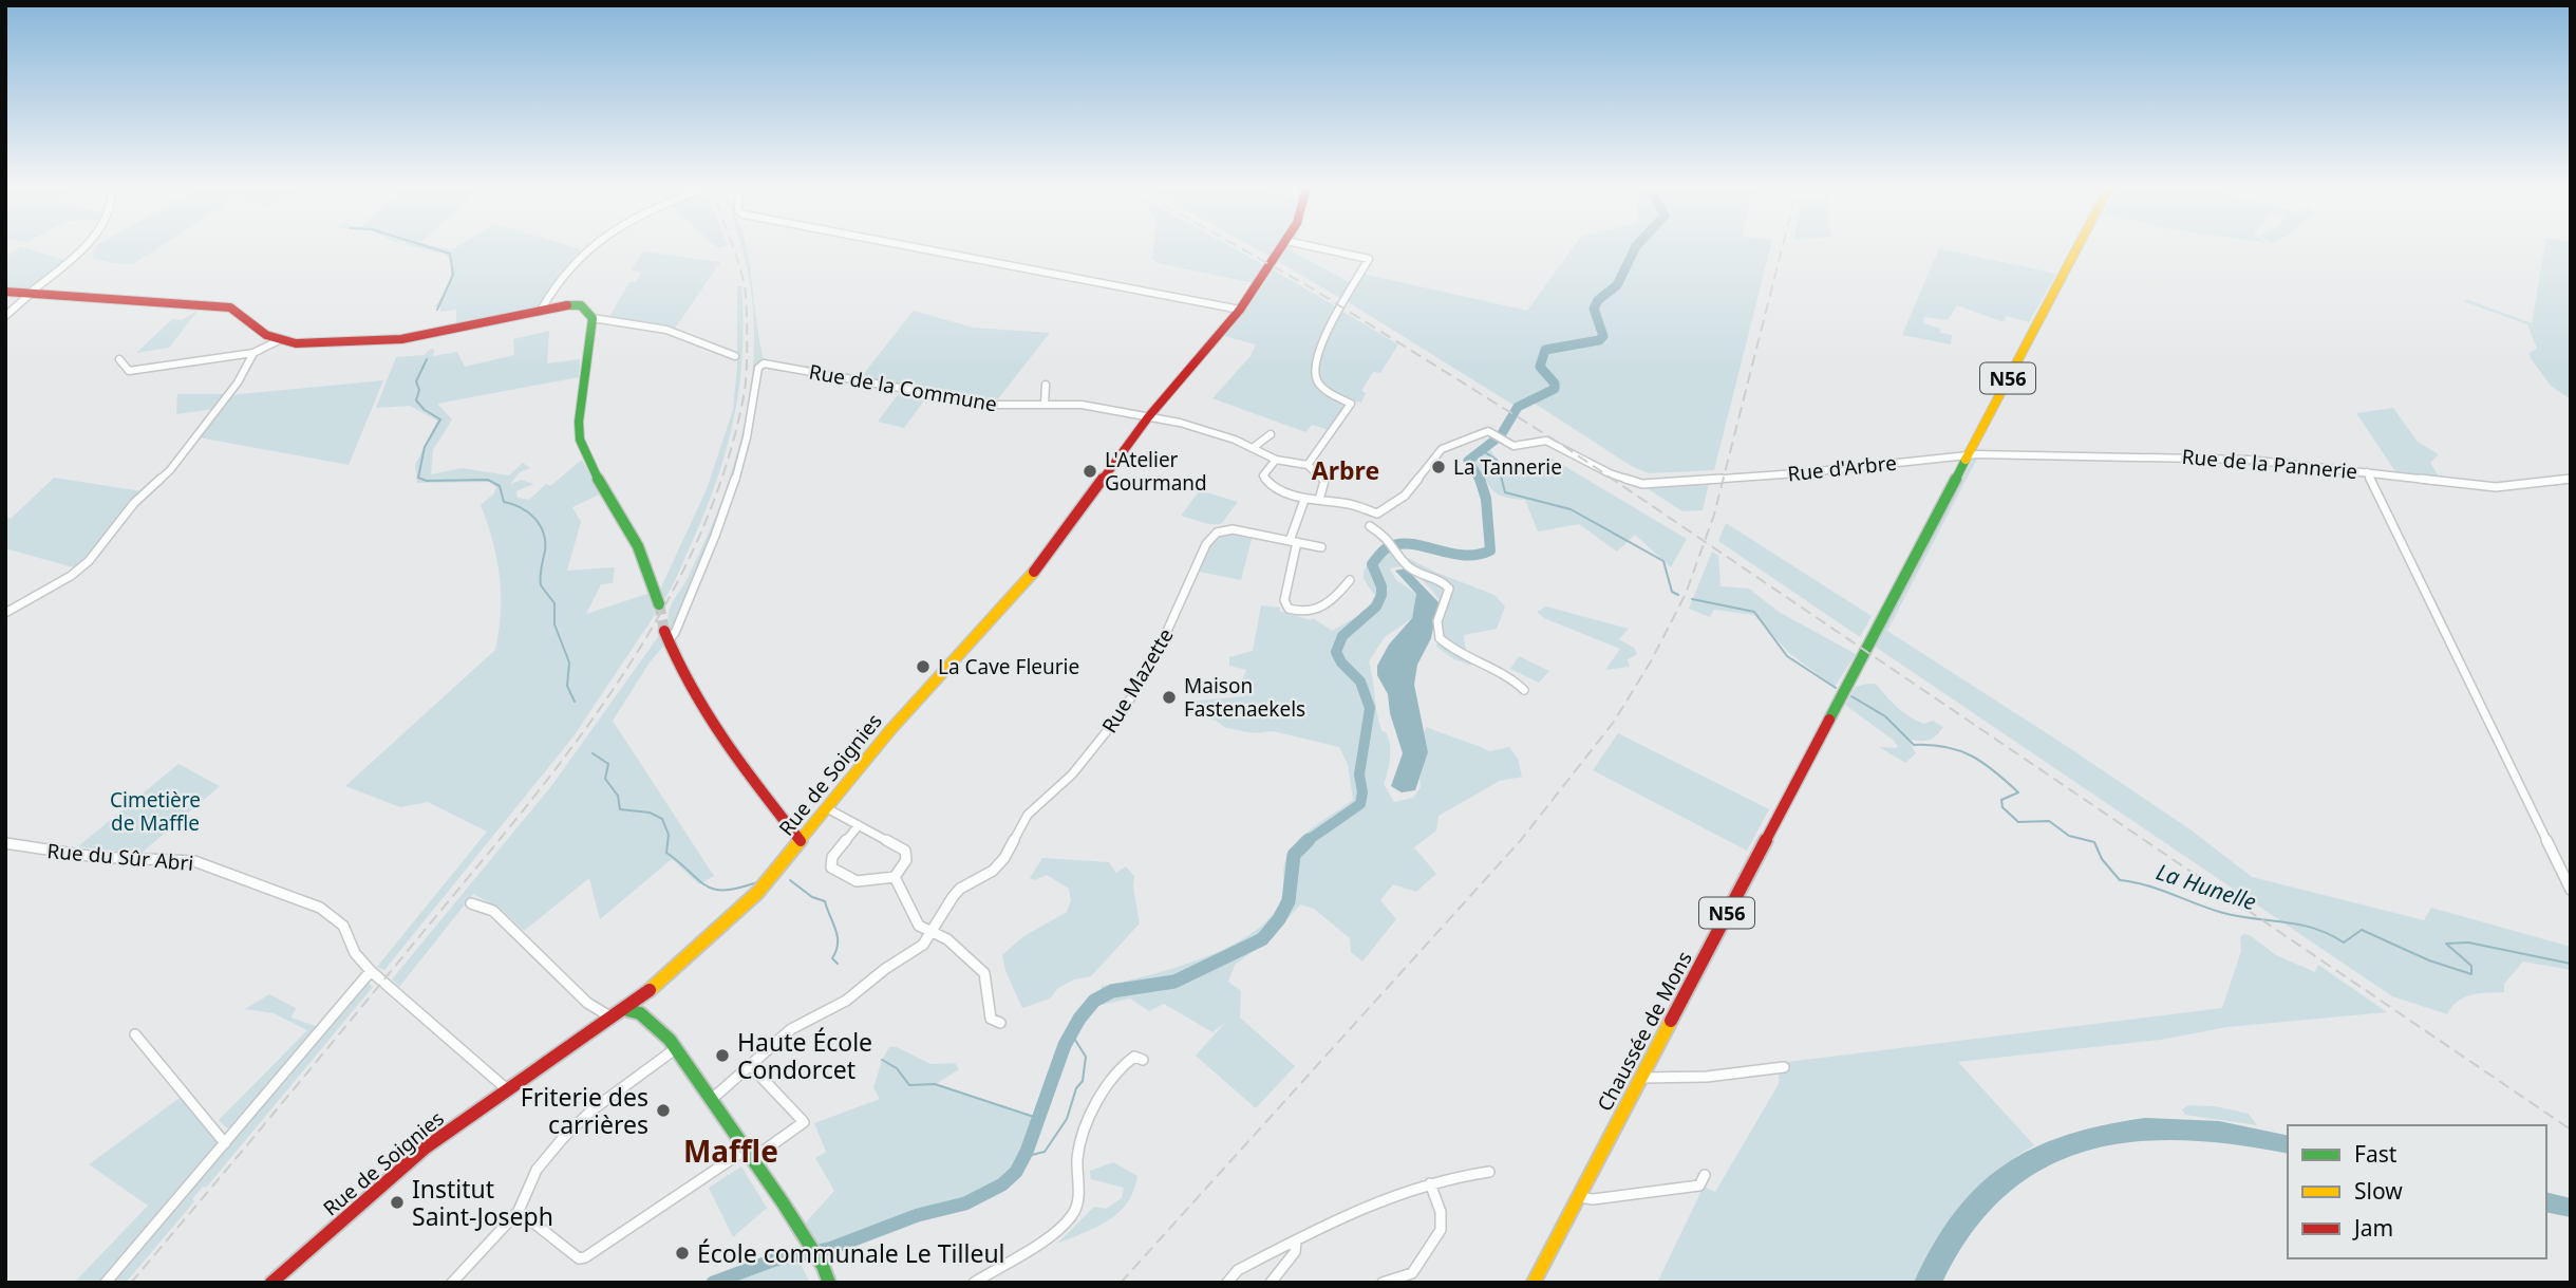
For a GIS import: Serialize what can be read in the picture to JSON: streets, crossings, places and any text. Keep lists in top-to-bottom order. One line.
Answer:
{"streets":{"street":["N56","Rue de la Commune","Rue de la Pannerie","Rue d'Arbre","Rue Mazette","Rue de Soignies","Rue du Sûr Abri","Chaussée de Mons"]},"crossings":[["N56","Rue de la Pannerie"],["N56","Rue d'Arbre"],["N56","Chaussée de Mons"],["Rue de la Commune","Rue de Soignies"],["Rue de la Pannerie","Rue d'Arbre"],["Rue de la Pannerie","Chaussée de Mons"],["Rue d'Arbre","Chaussée de Mons"],["Rue de Soignies","Rue du Sûr Abri"]],"districts":["Arbre","Maffle"],"water":["La Hunelle"],"parks":["Cimetière de Maffle"],"places":["La Tannerie","L'Atelier Gourmand","La Cave Fleurie","Maison Fastenaekels","Haute École Condorcet","Friterie des carrières","Institut Saint-Joseph","École communale Le Tilleul"],"legend":["Fast","Slow","Jam"]}
